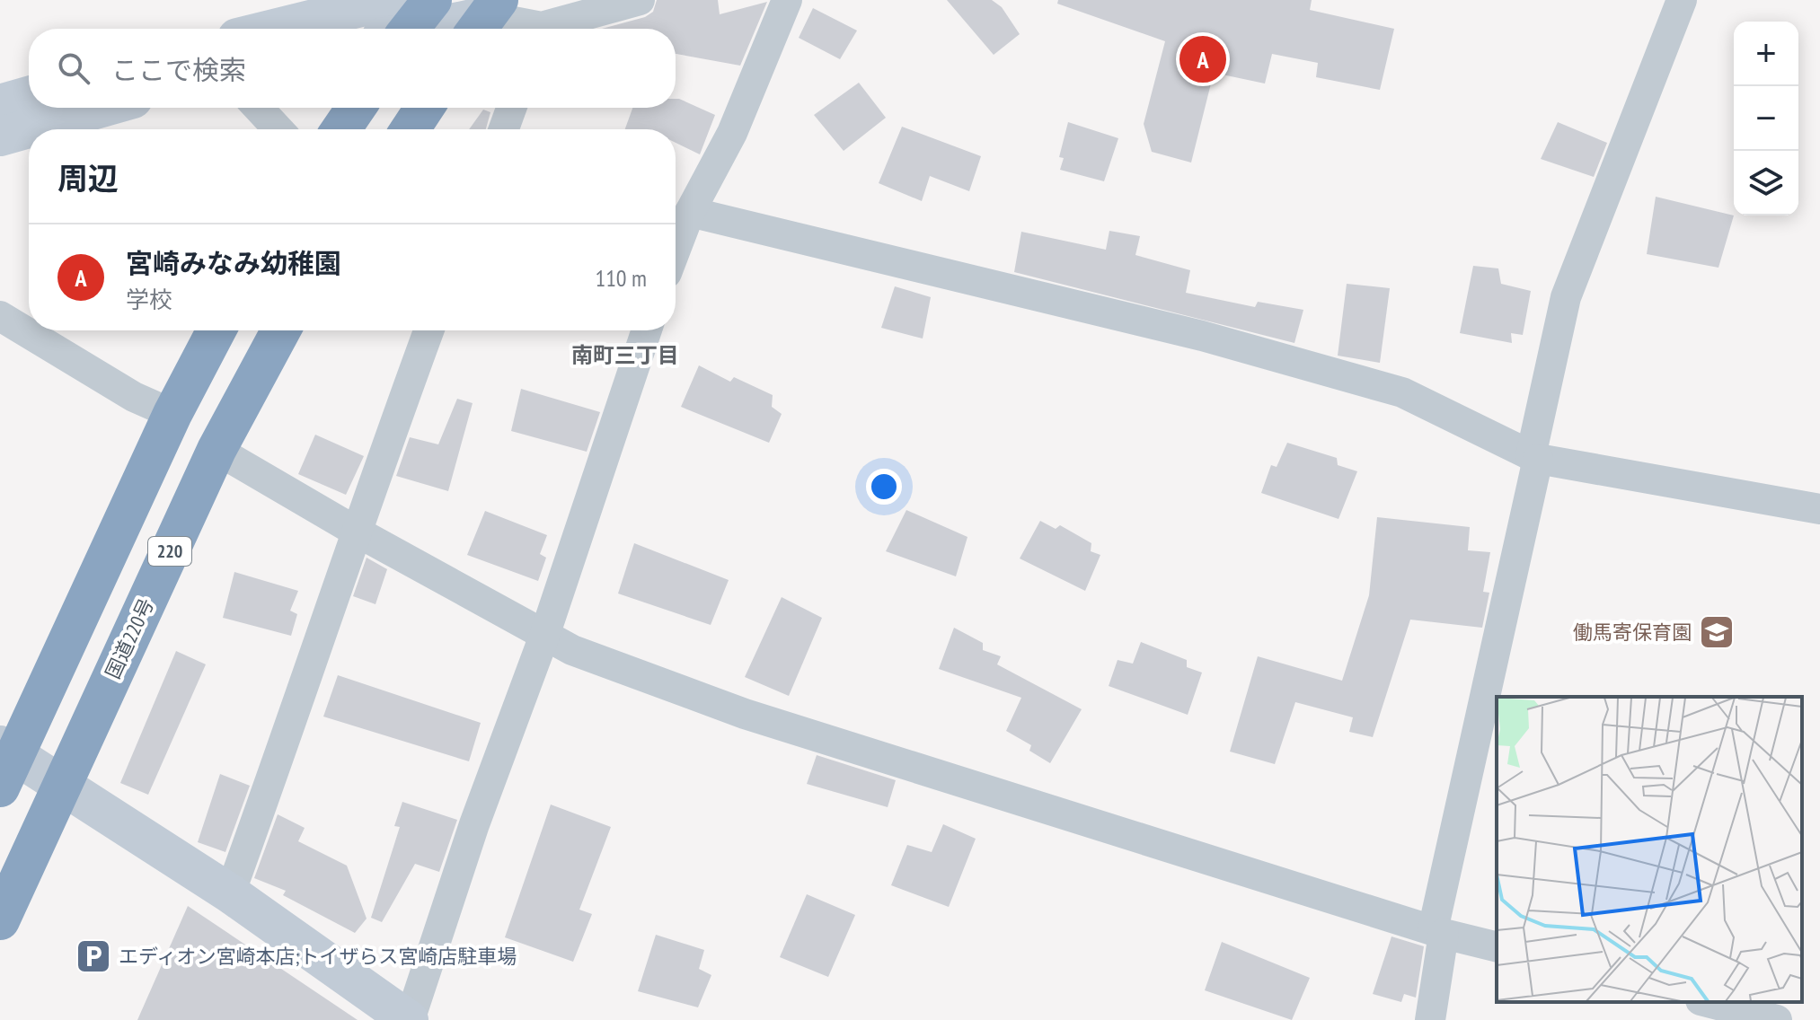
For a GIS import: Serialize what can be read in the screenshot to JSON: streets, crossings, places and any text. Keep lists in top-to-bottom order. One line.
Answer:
{"streets":{"highway":["220","国道220号"]},"districts":["南町三丁目"],"places":{"school or university":["働馬寄保育園"],"parking":["エディオン宮崎本店;トイザらス宮崎店駐車場"]},"page":{"map_buttons":["+","−"],"search":"ここで検索","pins":"A","heading":"周辺","list":[{"mark":"A","name":"宮崎みなみ幼稚園","note":"学校","value":"110 m"}]}}
